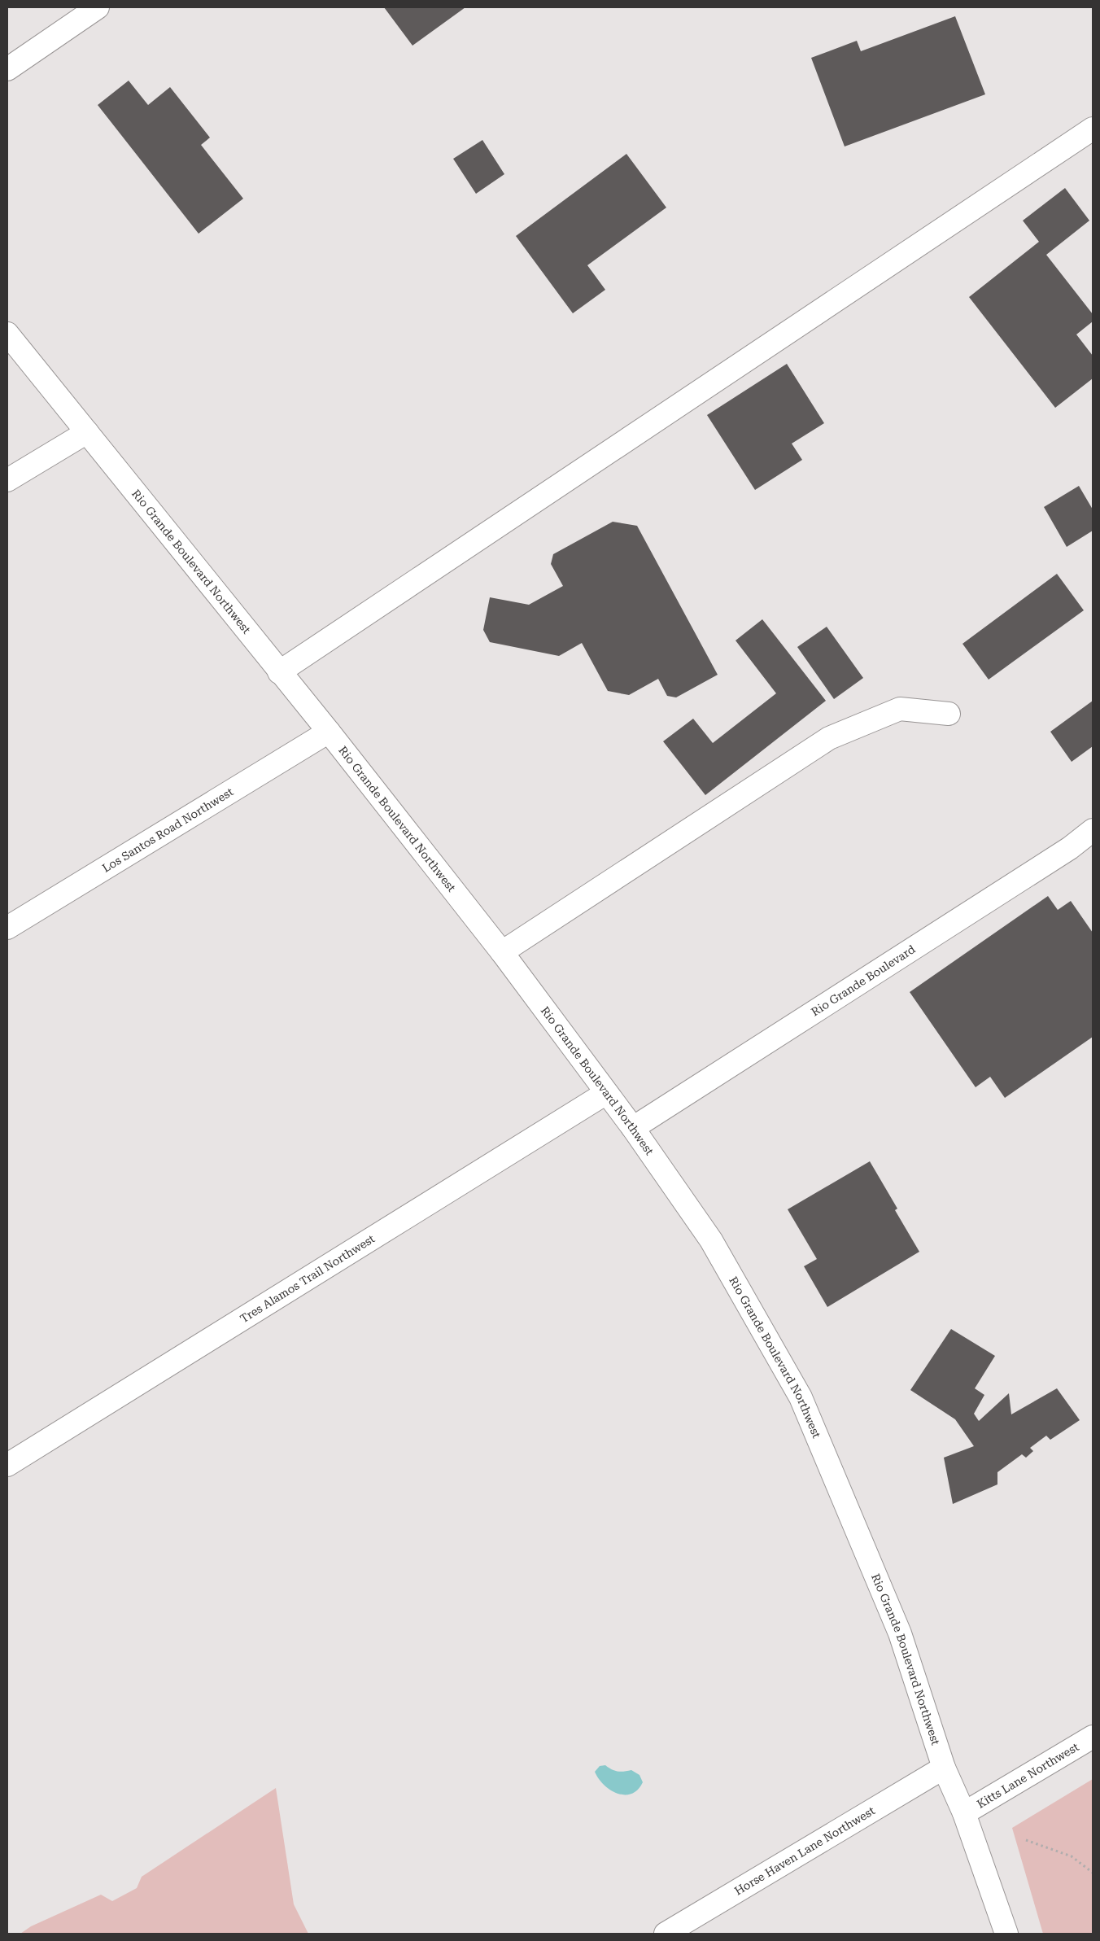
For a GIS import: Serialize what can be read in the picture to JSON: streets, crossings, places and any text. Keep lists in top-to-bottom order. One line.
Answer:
{"streets":{"street":["Rio Grande Boulevard Northwest","Los Santos Road Northwest","Rio Grande Boulevard","Tres Alamos Trail Northwest","Kitts Lane Northwest","Horse Haven Lane Northwest"]},"crossings":[["Rio Grande Boulevard Northwest","Los Santos Road Northwest"],["Rio Grande Boulevard Northwest","Rio Grande Boulevard"],["Rio Grande Boulevard Northwest","Tres Alamos Trail Northwest"],["Rio Grande Boulevard Northwest","Kitts Lane Northwest"],["Rio Grande Boulevard Northwest","Horse Haven Lane Northwest"]]}
